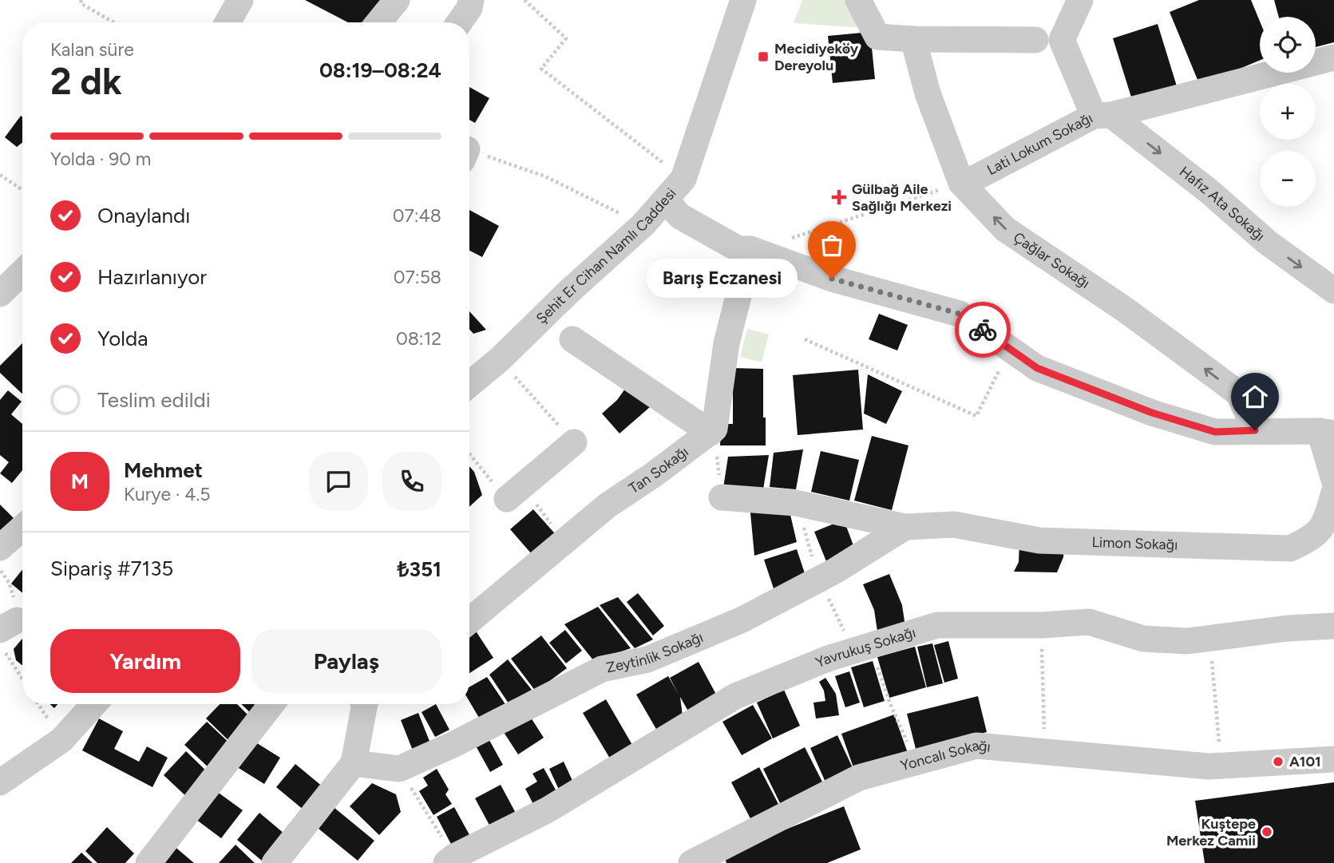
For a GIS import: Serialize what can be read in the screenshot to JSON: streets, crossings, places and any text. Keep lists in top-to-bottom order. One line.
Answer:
{"streets":{"street":["Lati Lokum Sokağı","Hafız Ata Sokağı","Şehit Er Cihan Namlı Caddesi","Çağlar Sokağı","Tan Sokağı","Limon Sokağı","Yavrukuş Sokağı","Zeytinlik Sokağı","Yoncalı Sokağı"]},"crossings":[["Lati Lokum Sokağı","Hafız Ata Sokağı"],["Lati Lokum Sokağı","Çağlar Sokağı"],["Limon Sokağı","Zeytinlik Sokağı"]],"places":{"transit":["Mecidiyeköy Dereyolu"],"health":["Gülbağ Aile Sağlığı Merkezi"],"other":["Barış Eczanesi","A101","Kuştepe Merkez Camii"]},"page":{"map_buttons":["+","−"],"heading":["2 dk","Kalan süre","08:19–08:24"],"panel":["Mehmet","Kurye · 4.5","Sipariş #7135","₺351"],"bar":"Yolda · 90 m","list":[["Onaylandı","07:48"],["Hazırlanıyor","07:58"],["Yolda","08:12"],"Teslim edildi"],"bubble":"Barış Eczanesi","round":"M","buttons":["Yardım","Paylaş"]}}
